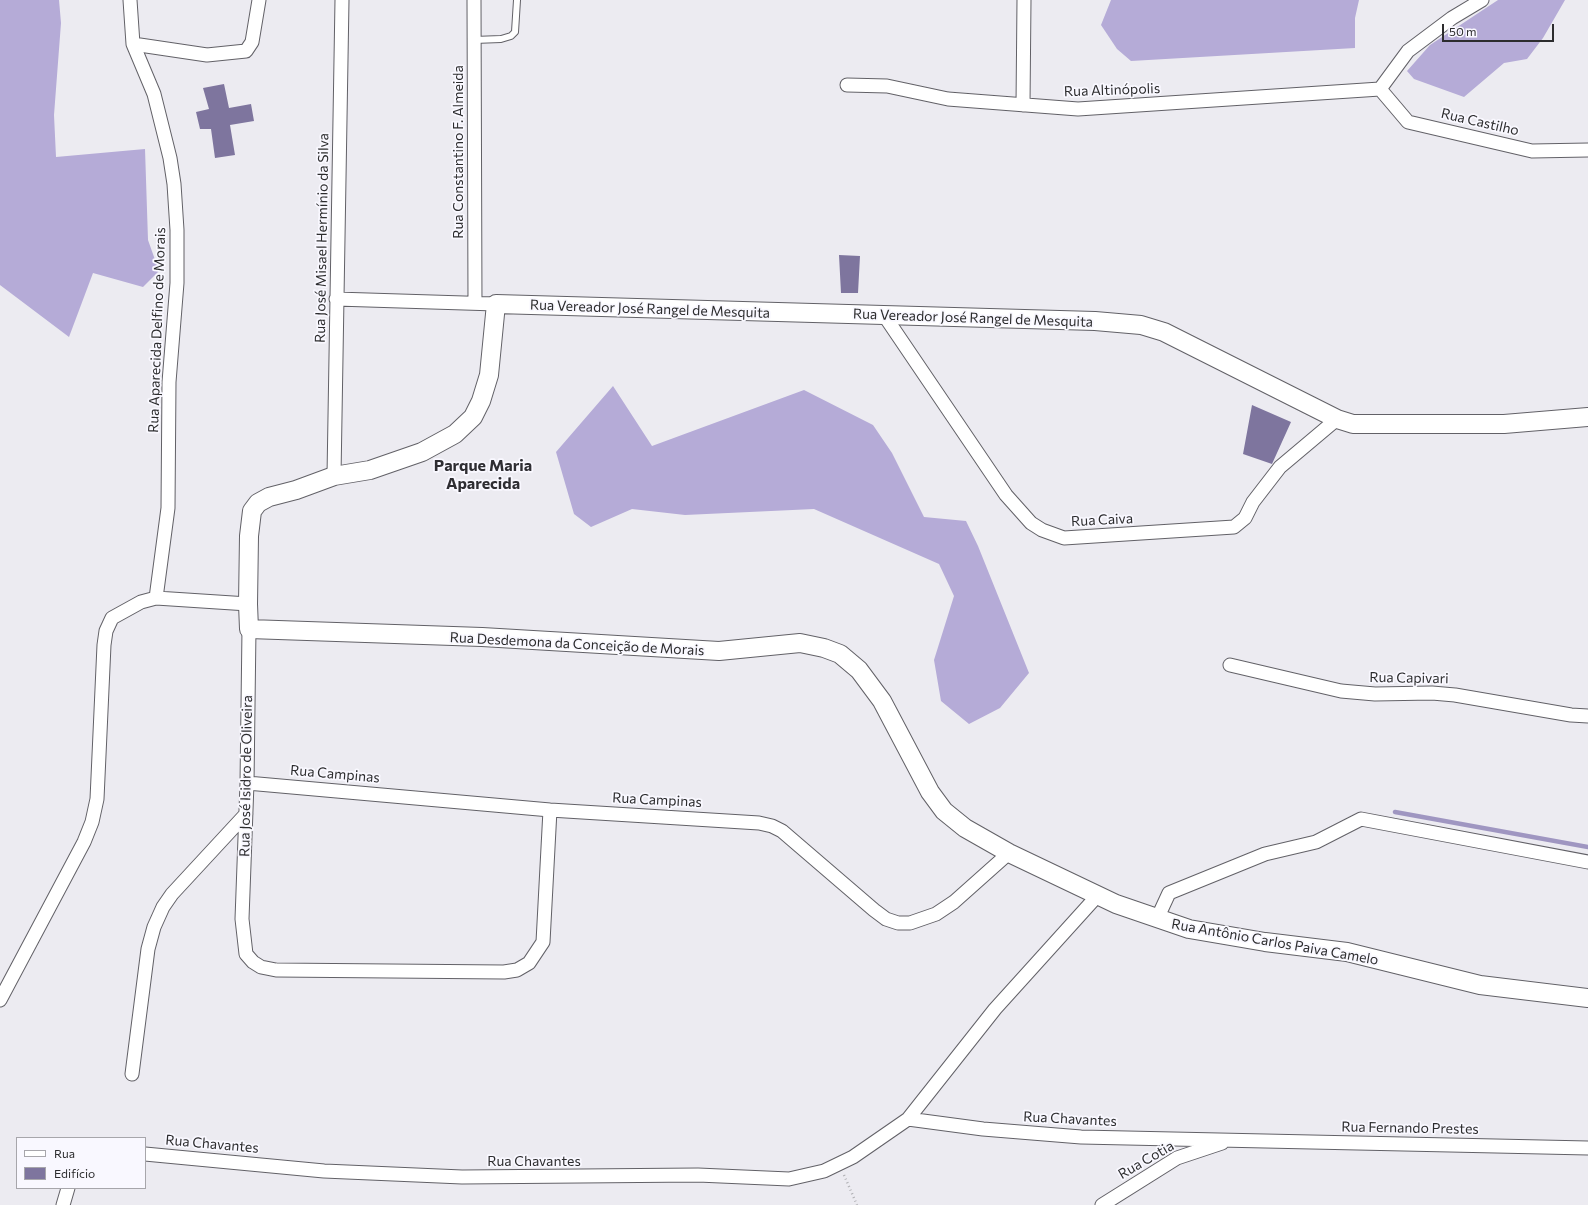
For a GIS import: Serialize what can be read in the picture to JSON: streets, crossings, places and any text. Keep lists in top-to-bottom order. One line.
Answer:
{"streets":{"street":["Rua Altinópolis","Rua Castilho","Rua Constantino F. Almeida","Rua José Misael Hermínio da Silva","Rua Vereador José Rangel de Mesquita","Rua Aparecida Delfino de Morais","Rua Caiva","Rua Desdemona da Conceição de Morais","Rua Capivari","Rua Campinas","Rua José Isidro de Oliveira","Rua Antônio Carlos Paiva Camelo","Rua Chavantes","Rua Fernando Prestes","Rua Cotia"]},"crossings":[["Rua Altinópolis","Rua Castilho"],["Rua Constantino F. Almeida","Rua Vereador José Rangel de Mesquita"],["Rua José Misael Hermínio da Silva","Rua Vereador José Rangel de Mesquita"],["Rua José Misael Hermínio da Silva","Rua José Isidro de Oliveira"],["Rua Vereador José Rangel de Mesquita","Rua Caiva"],["Rua Vereador José Rangel de Mesquita","Rua José Isidro de Oliveira"],["Rua Desdemona da Conceição de Morais","Rua José Isidro de Oliveira"],["Rua Desdemona da Conceição de Morais","Rua Antônio Carlos Paiva Camelo"],["Rua Campinas","Rua José Isidro de Oliveira"],["Rua Campinas","Rua Antônio Carlos Paiva Camelo"],["Rua Antônio Carlos Paiva Camelo","Rua Chavantes"],["Rua Chavantes","Rua Fernando Prestes"],["Rua Chavantes","Rua Cotia"],["Rua Fernando Prestes","Rua Cotia"]],"districts":["Parque Maria Aparecida"],"legend":["Rua","Edifício"],"scale_bar":"50 m"}
